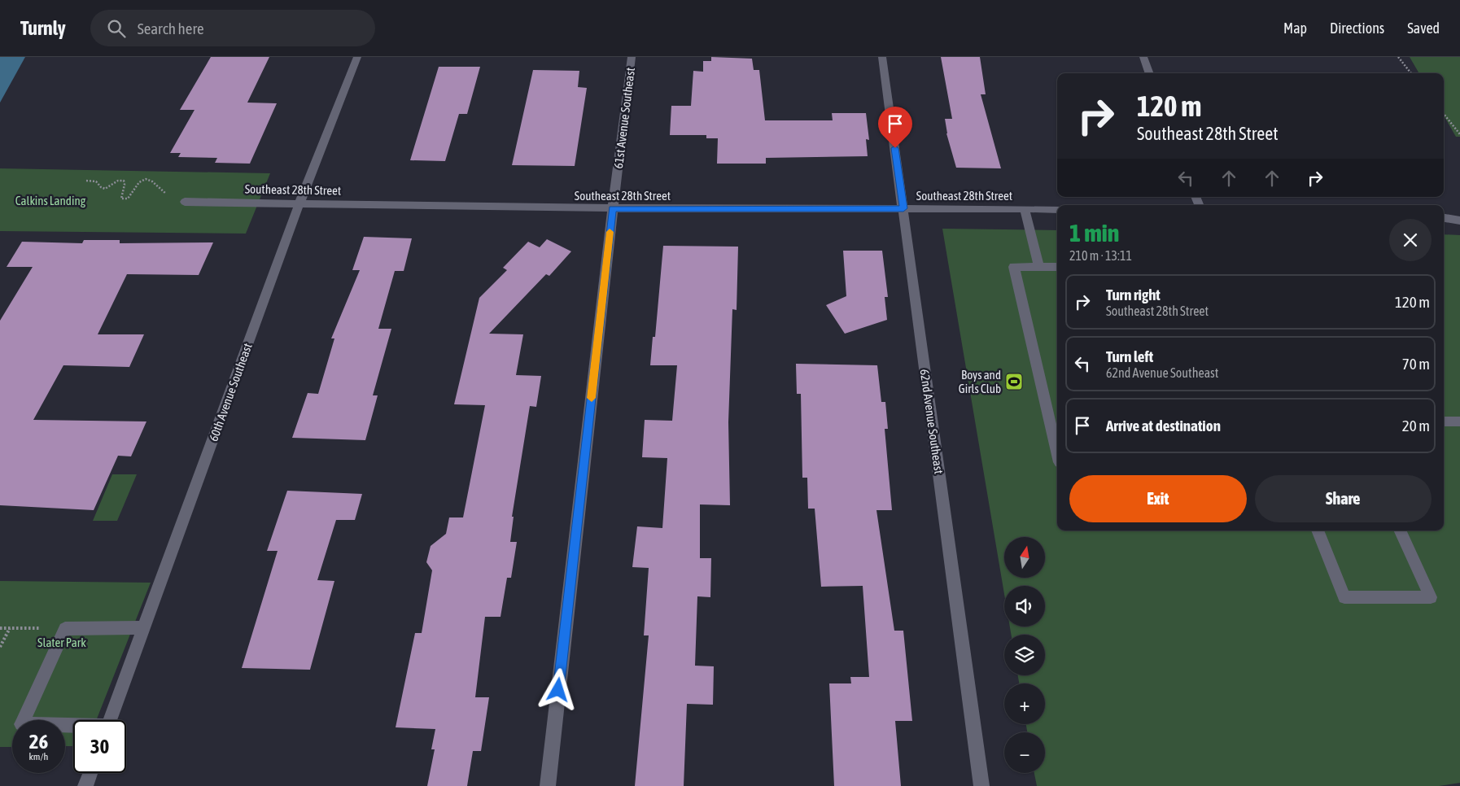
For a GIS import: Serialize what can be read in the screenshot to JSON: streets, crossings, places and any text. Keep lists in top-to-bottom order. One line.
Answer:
{"streets":{"street":["61st Avenue Southeast","Southeast 28th Street","60th Avenue Southeast","62nd Avenue Southeast"]},"crossings":[["61st Avenue Southeast","Southeast 28th Street"],["Southeast 28th Street","60th Avenue Southeast"],["Southeast 28th Street","62nd Avenue Southeast"]],"parks":["Calkins Landing","Slater Park"],"places":{"sports":["Boys and Girls Club"]},"north":"top","page":{"header":"Turnly","search":"Search here","nav":["Map","Directions","Saved"],"turn":["120 m","Southeast 28th Street"],"heading":["1 min","210 m · 13:11"],"list":[{"name":"Turn right","note":"Southeast 28th Street","value":"120 m"},{"name":"Turn left","note":"62nd Avenue Southeast","value":"70 m"},{"name":"Arrive at destination","value":"20 m"}],"buttons":["Exit","Share"],"map_buttons":["+","−"],"speed":"26 km/h","limit":"30"}}
